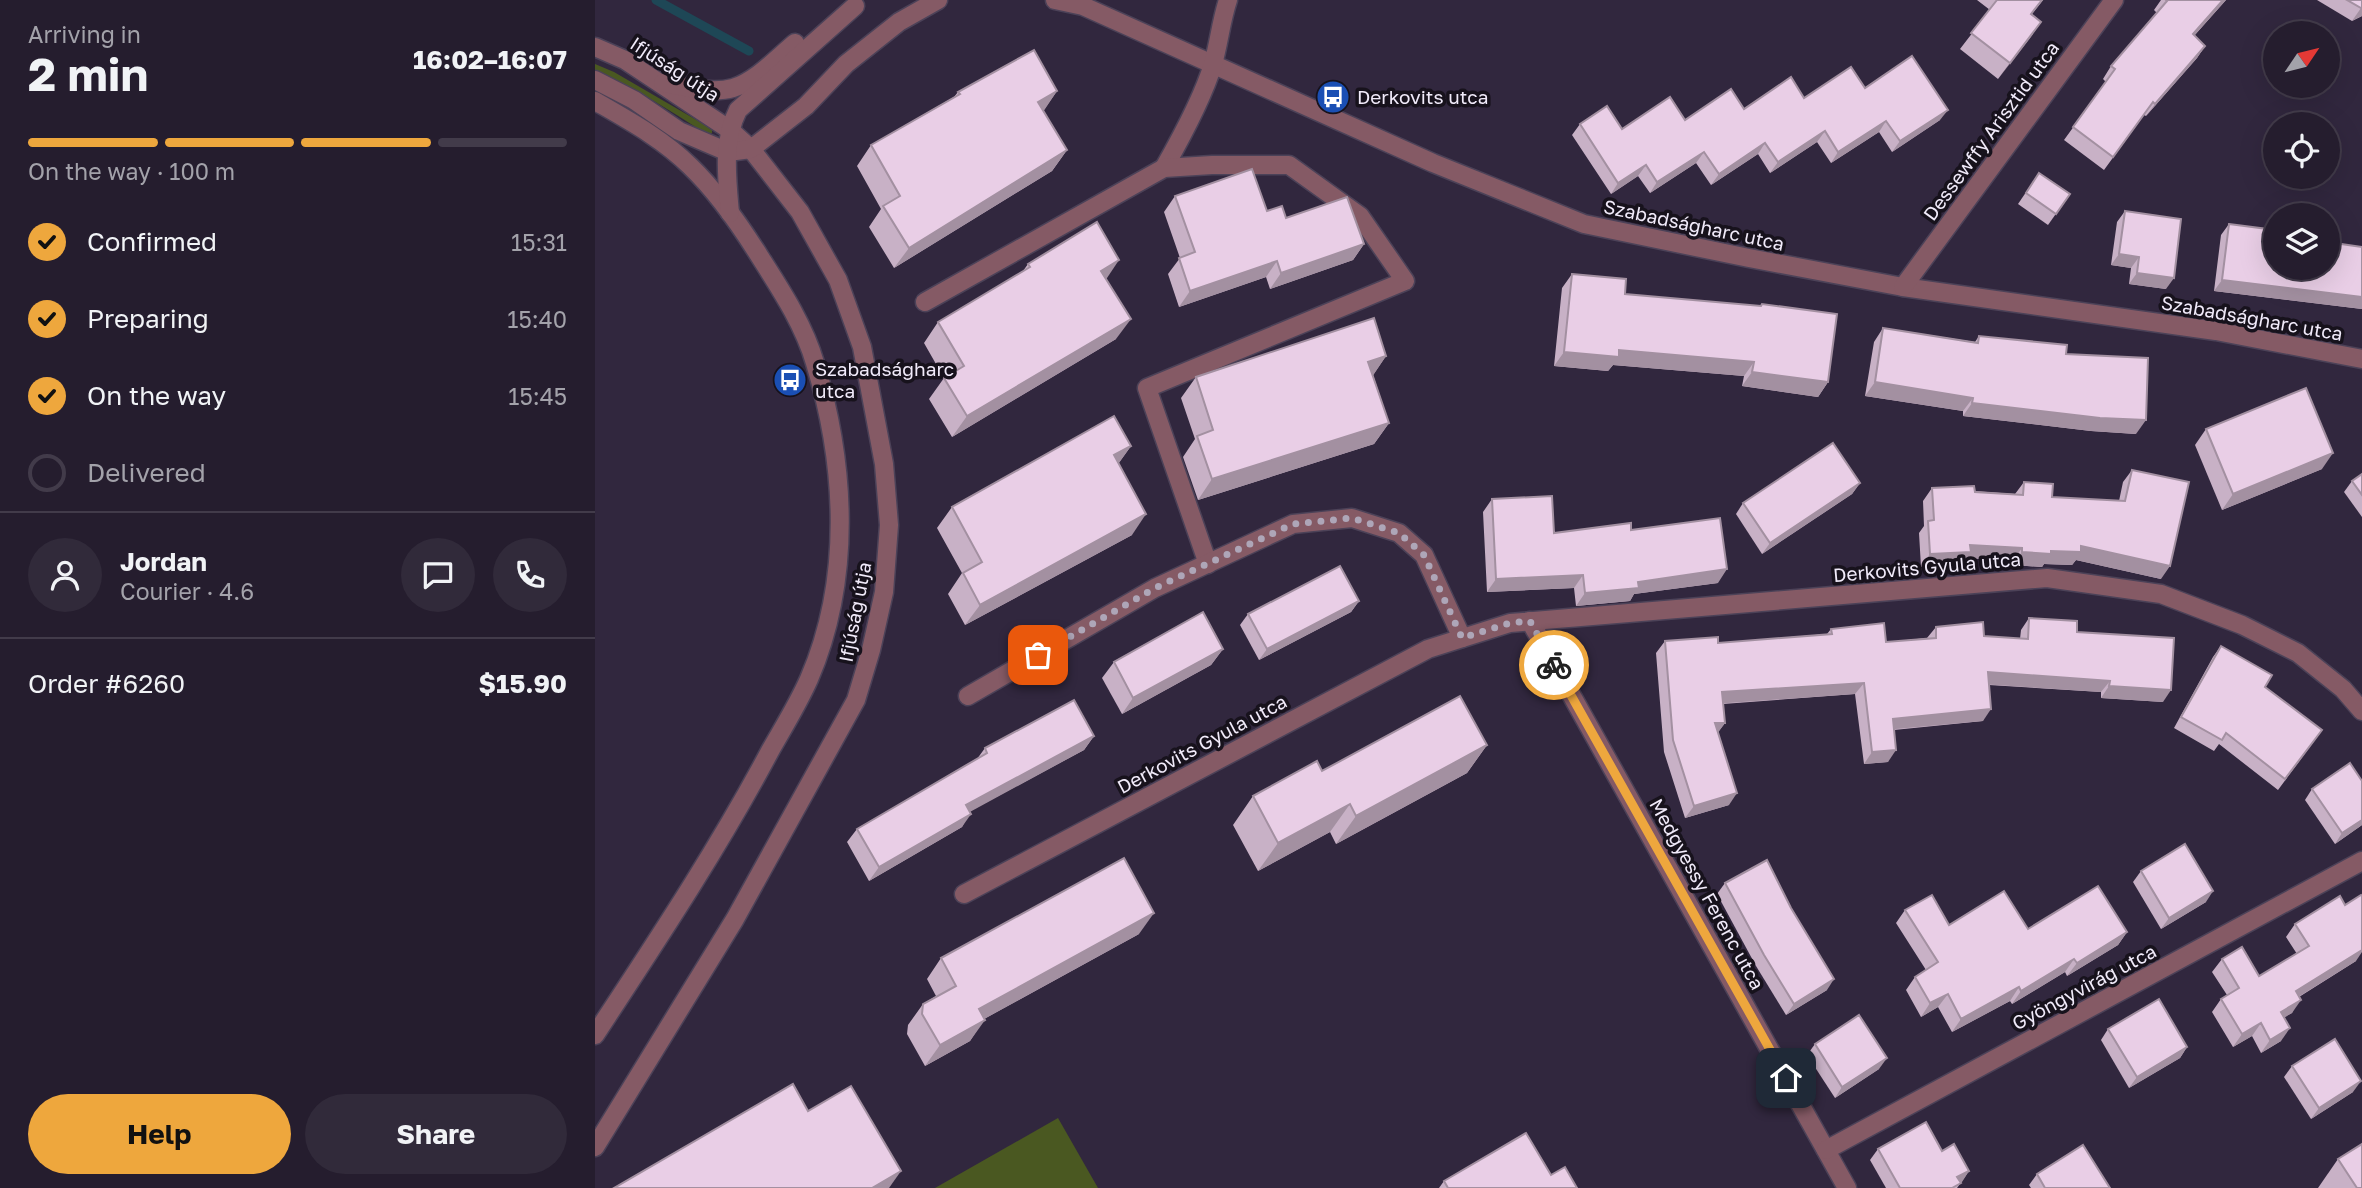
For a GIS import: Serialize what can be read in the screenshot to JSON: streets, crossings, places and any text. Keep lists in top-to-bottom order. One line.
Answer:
{"streets":{"street":["Ifjúság útja","Dessewffy Arisztid utca","Szabadságharc utca","Derkovits Gyula utca","Medgyessy Ferenc utca","Gyöngyvirág utca"]},"crossings":[["Dessewffy Arisztid utca","Szabadságharc utca"],["Derkovits Gyula utca","Medgyessy Ferenc utca"],["Medgyessy Ferenc utca","Gyöngyvirág utca"]],"places":{"bus stop":["Derkovits utca","Szabadságharc utca"]},"north":"top right","page":{"heading":["2 min","Arriving in","16:02–16:07"],"panel":["Jordan","Courier · 4.6","Order #6260","$15.90"],"bar":"On the way · 100 m","list":[["Confirmed","15:31"],["Preparing","15:40"],["On the way","15:45"],"Delivered"],"buttons":["Help","Share"]}}
